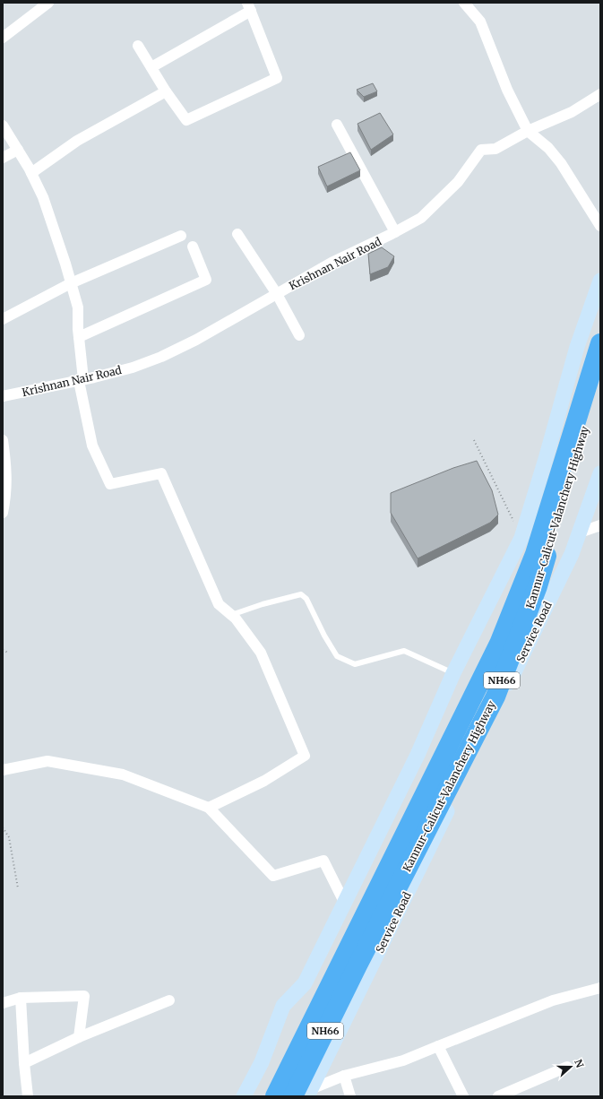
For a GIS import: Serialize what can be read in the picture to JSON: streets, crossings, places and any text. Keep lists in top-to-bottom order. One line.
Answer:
{"streets":{"highway":["Kannur-Calicut-Valanchery Highway","NH66"],"street":["Krishnan Nair Road","Service Road"]},"north":"right"}
